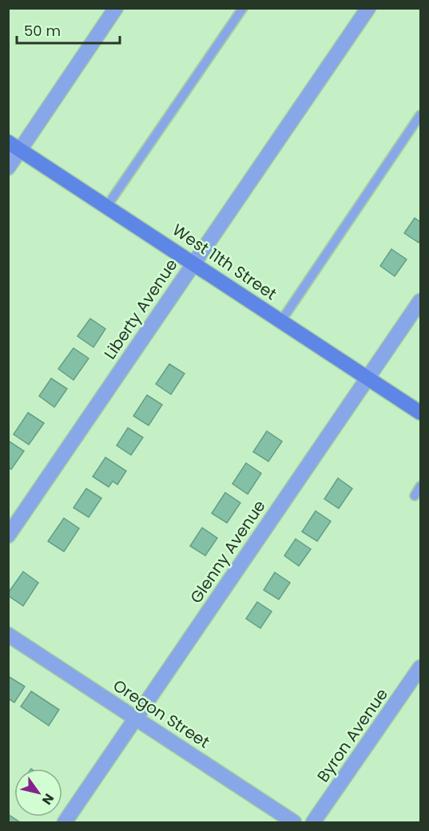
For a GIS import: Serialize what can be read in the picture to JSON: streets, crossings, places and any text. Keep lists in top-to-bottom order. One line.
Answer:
{"streets":{"main road":["West 11th Street"],"street":["Liberty Avenue","Glenny Avenue","Oregon Street","Byron Avenue"]},"crossings":[["West 11th Street","Liberty Avenue"],["West 11th Street","Glenny Avenue"],["Glenny Avenue","Oregon Street"]],"scale_bar":"50 m","north":"bottom right"}
